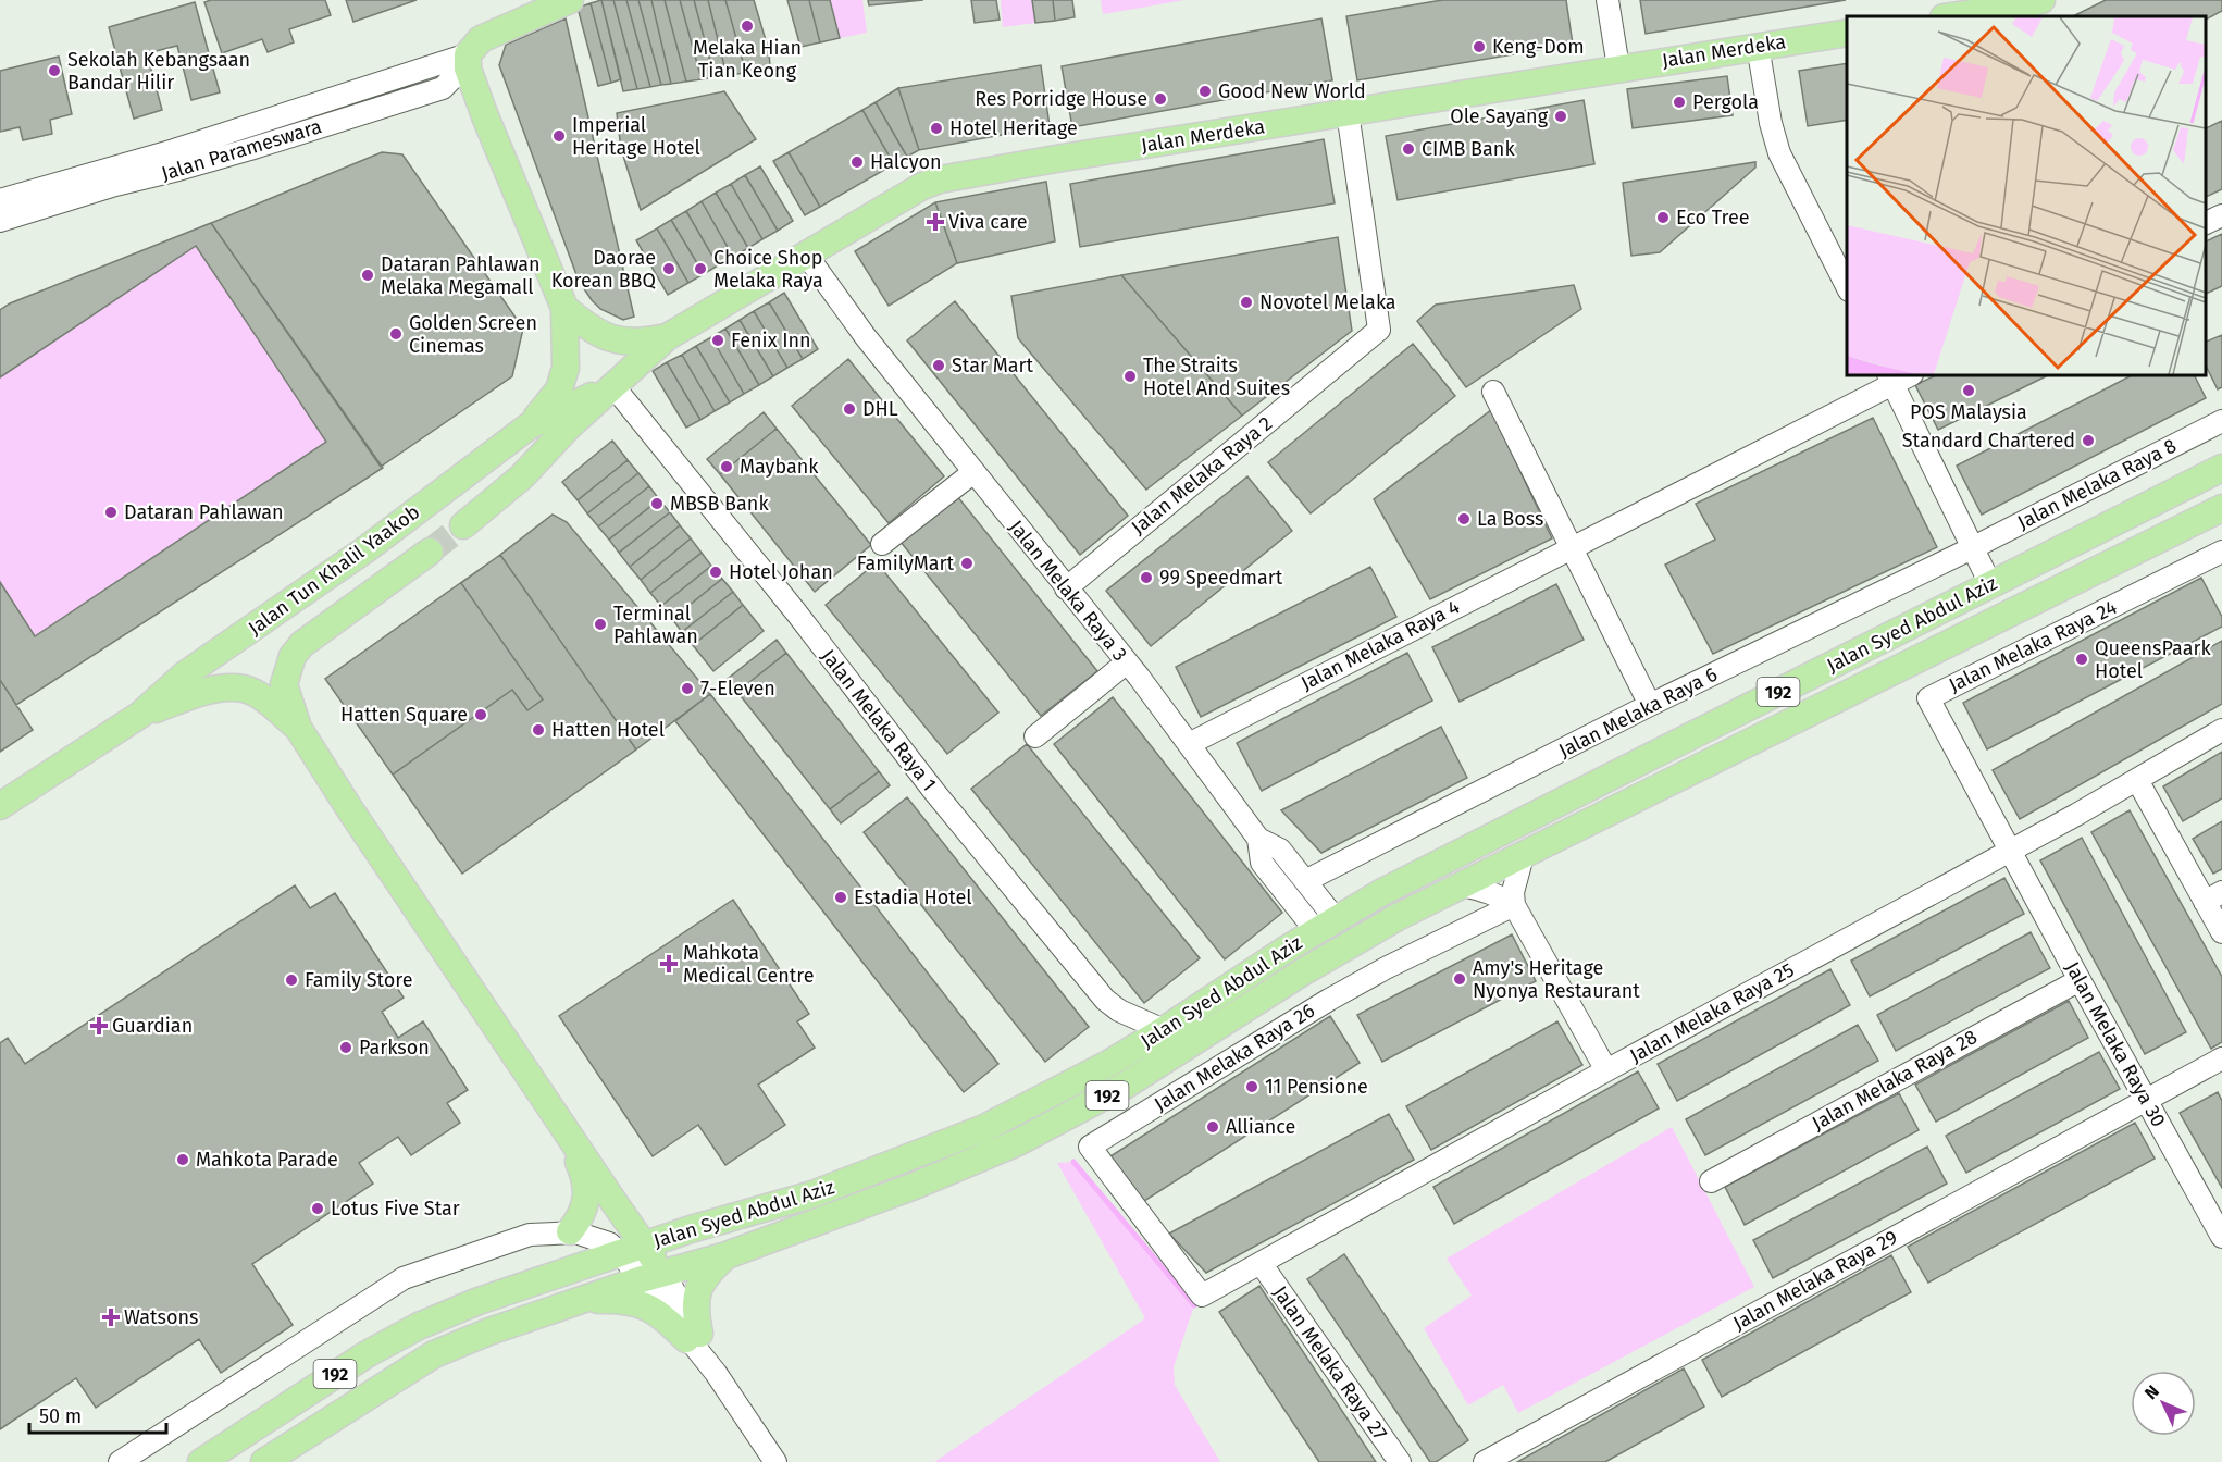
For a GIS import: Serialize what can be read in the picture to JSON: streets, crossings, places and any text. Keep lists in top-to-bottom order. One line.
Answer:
{"streets":{"main road":["Jalan Merdeka","Jalan Parameswara","Jalan Tun Khalil Yaakob","Jalan Syed Abdul Aziz","192"],"street":["Jalan Melaka Raya 2","Jalan Melaka Raya 8","Jalan Melaka Raya 3","Jalan Melaka Raya 4","Jalan Melaka Raya 24","Jalan Melaka Raya 6","Jalan Melaka Raya 1","Jalan Melaka Raya 25","Jalan Melaka Raya 30","Jalan Melaka Raya 26","Jalan Melaka Raya 28","Jalan Melaka Raya 29","Jalan Melaka Raya 27"]},"crossings":[["Jalan Merdeka","Jalan Melaka Raya 2"],["Jalan Merdeka","Jalan Melaka Raya 3"],["Jalan Merdeka","Jalan Melaka Raya 1"],["Jalan Melaka Raya 2","Jalan Melaka Raya 3"],["Jalan Melaka Raya 8","Jalan Melaka Raya 6"],["Jalan Melaka Raya 3","Jalan Syed Abdul Aziz"],["Jalan Melaka Raya 3","Jalan Melaka Raya 4"],["Jalan Melaka Raya 3","Jalan Melaka Raya 6"],["Jalan Syed Abdul Aziz","Jalan Melaka Raya 1"],["Jalan Melaka Raya 24","Jalan Melaka Raya 25"],["Jalan Melaka Raya 24","Jalan Melaka Raya 30"],["Jalan Melaka Raya 25","Jalan Melaka Raya 30"],["Jalan Melaka Raya 25","Jalan Melaka Raya 26"],["Jalan Melaka Raya 25","Jalan Melaka Raya 27"],["Jalan Melaka Raya 30","Jalan Melaka Raya 28"],["Jalan Melaka Raya 30","Jalan Melaka Raya 29"]],"places":{"other":["Melaka Hian Tian Keong","Keng-Dom","Sekolah Kebangsaan Bandar Hilir","Good New World","Res Porridge House","Pergola","Ole Sayang","Hotel Heritage","Imperial Heritage Hotel","CIMB Bank","Halcyon","Eco Tree","Daorae Korean BBQ","Choice Shop Melaka Raya","Dataran Pahlawan Melaka Megamall","Novotel Melaka","Golden Screen Cinemas","Fenix Inn","Star Mart","The Straits Hotel And Suites","POS Malaysia","DHL","Standard Chartered","Maybank","MBSB Bank","Dataran Pahlawan","La Boss","FamilyMart","Hotel Johan","99 Speedmart","Terminal Pahlawan","QueensPaark Hotel","7-Eleven","Hatten Square","Hatten Hotel","Estadia Hotel","Amy's Heritage Nyonya Restaurant","Family Store","Parkson","11 Pensione","Alliance","Mahkota Parade","Lotus Five Star"],"health":["Viva care","Mahkota Medical Centre","Guardian","Watsons"]},"scale_bar":"50 m","north":"top left"}
